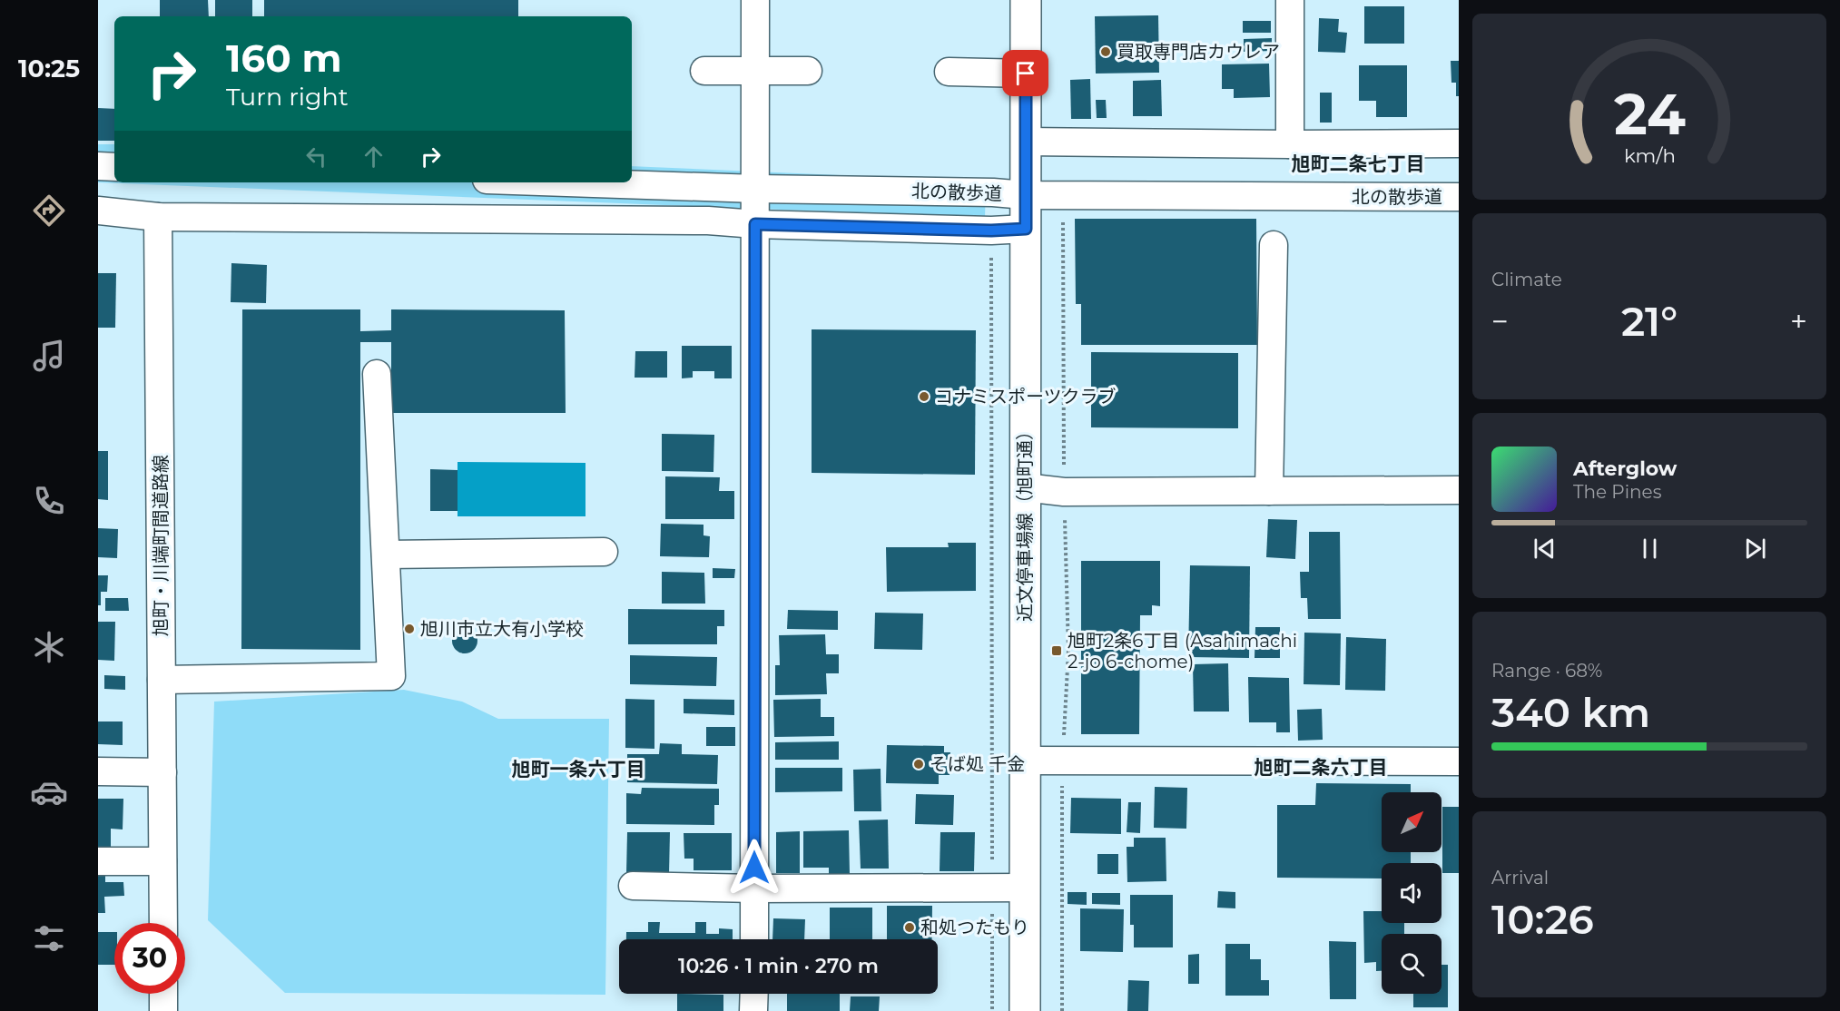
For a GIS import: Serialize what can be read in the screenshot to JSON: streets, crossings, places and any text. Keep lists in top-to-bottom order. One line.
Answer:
{"streets":{"main road":["近文停車場線（旭町通）"],"street":["北の散歩道","旭町・川端町間道路線"]},"crossings":[["北の散歩道","近文停車場線（旭町通）"]],"districts":["旭町二条七丁目","旭町二条六丁目","旭町一条六丁目"],"places":{"other":["買取専門店カウレア","コナミスポーツクラブ","旭川市立大有小学校","そば処 千金","和処つたもり"],"transit":["旭町2条6丁目 (Asahimachi 2-jo 6-chome)"]},"north":"top right","page":{"tabs":"10:25","turn":["160 m","Turn right"],"tile":["Climate",["Range · 68%","340 km"],["Arrival","10:26"]],"heat":["−","21°","+"],"song":["Afterglow","The Pines"],"limit":"30","trip":"10:26 · 1 min · 270 m","gauge":["24","km/h"]}}
